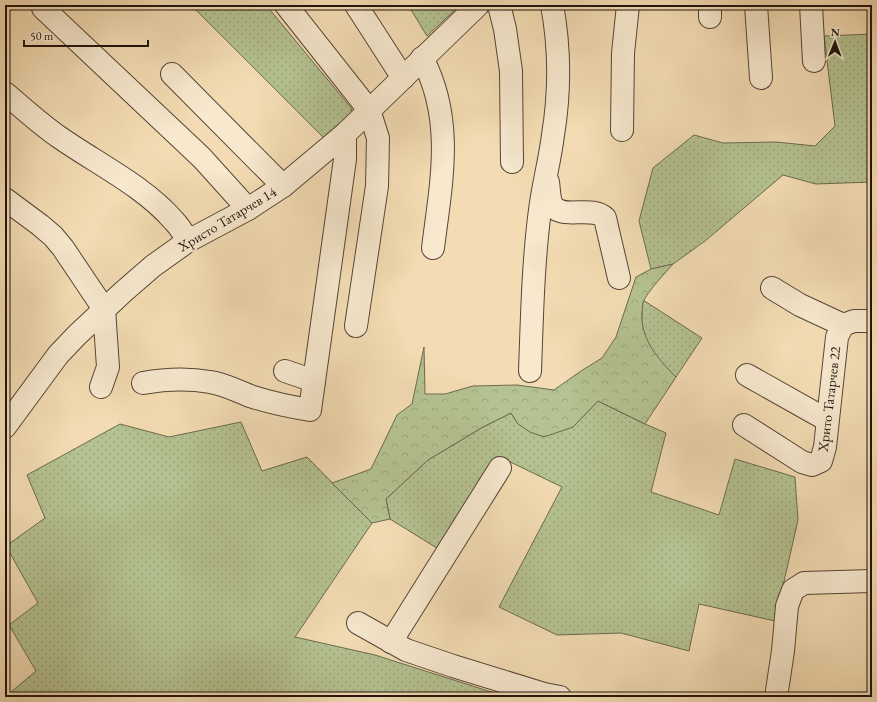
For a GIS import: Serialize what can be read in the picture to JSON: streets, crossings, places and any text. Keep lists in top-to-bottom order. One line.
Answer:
{"streets":{"street":["Христо Татарчев 14","Хрито Татарчев 22"]},"scale_bar":"50 m","north":"top"}
